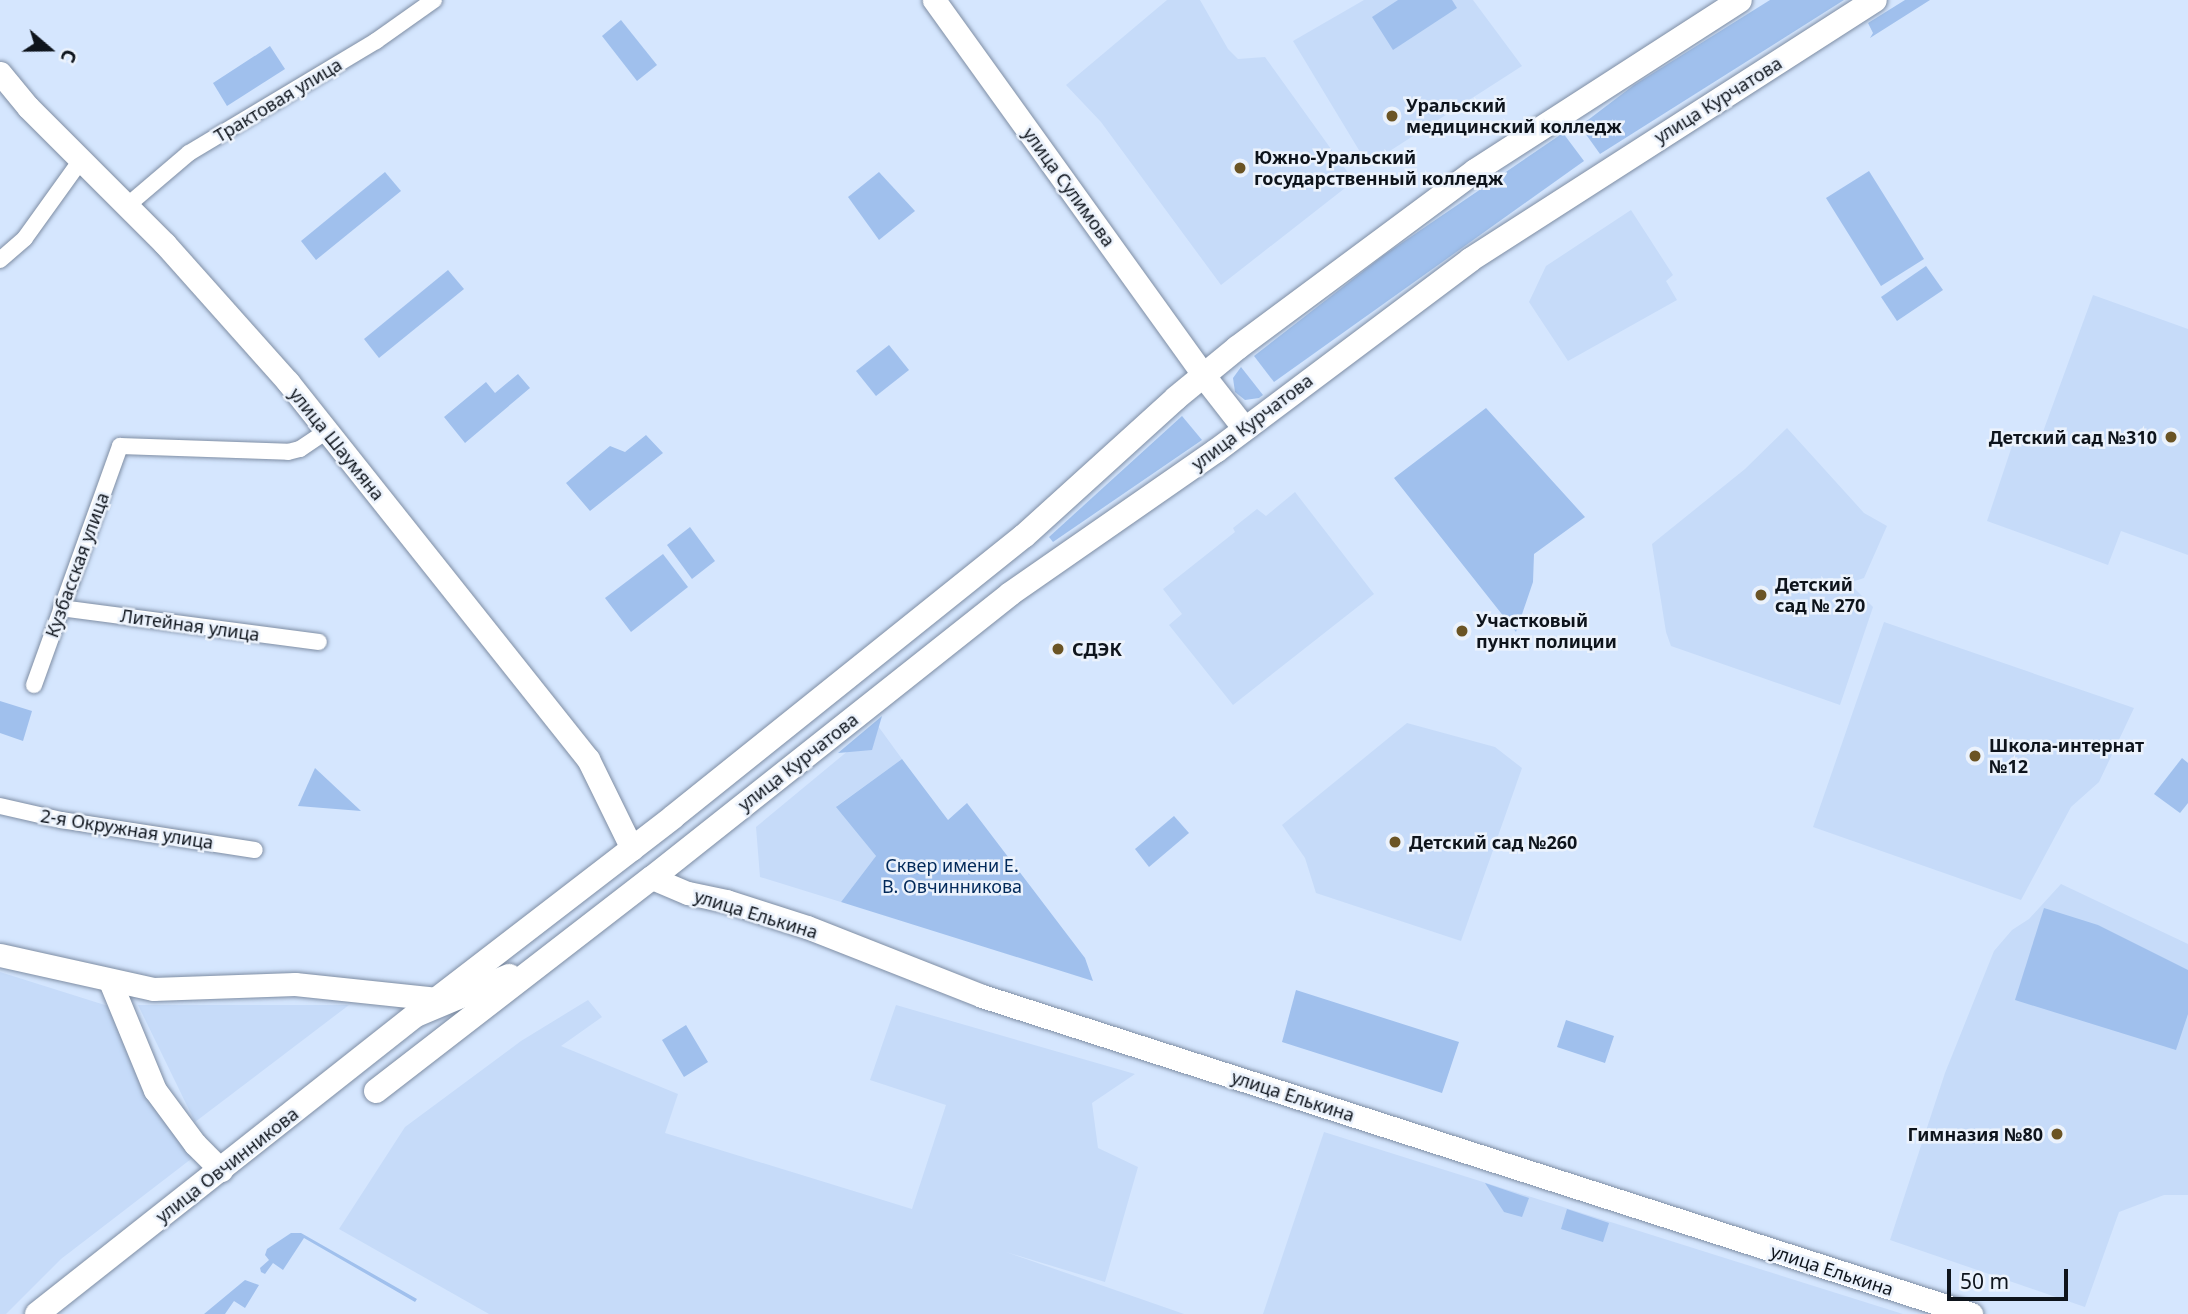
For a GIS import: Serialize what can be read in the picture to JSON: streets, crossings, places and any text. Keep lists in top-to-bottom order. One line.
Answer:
{"streets":{"main road":["улица Курчатова","улица Сулимова","улица Шаумяна","улица Елькина","улица Овчинникова"],"street":["Трактовая улица","Кузбасская улица","Литейная улица","2-я Окружная улица"]},"crossings":[["Трактовая улица","улица Шаумяна"],["улица Курчатова","улица Сулимова"],["улица Курчатова","улица Шаумяна"],["улица Курчатова","улица Елькина"],["улица Шаумяна","Кузбасская улица"],["Кузбасская улица","Литейная улица"]],"parks":["Сквер имени Е. В. Овчинникова"],"places":["Уральский медицинский колледж","Южно-Уральский государственный колледж","Детский сад №310","Детский сад № 270","Участковый пункт полиции","СДЭК","Школа-интернат №12","Детский сад №260","Гимназия №80"],"scale_bar":"50 m","north":"right"}
